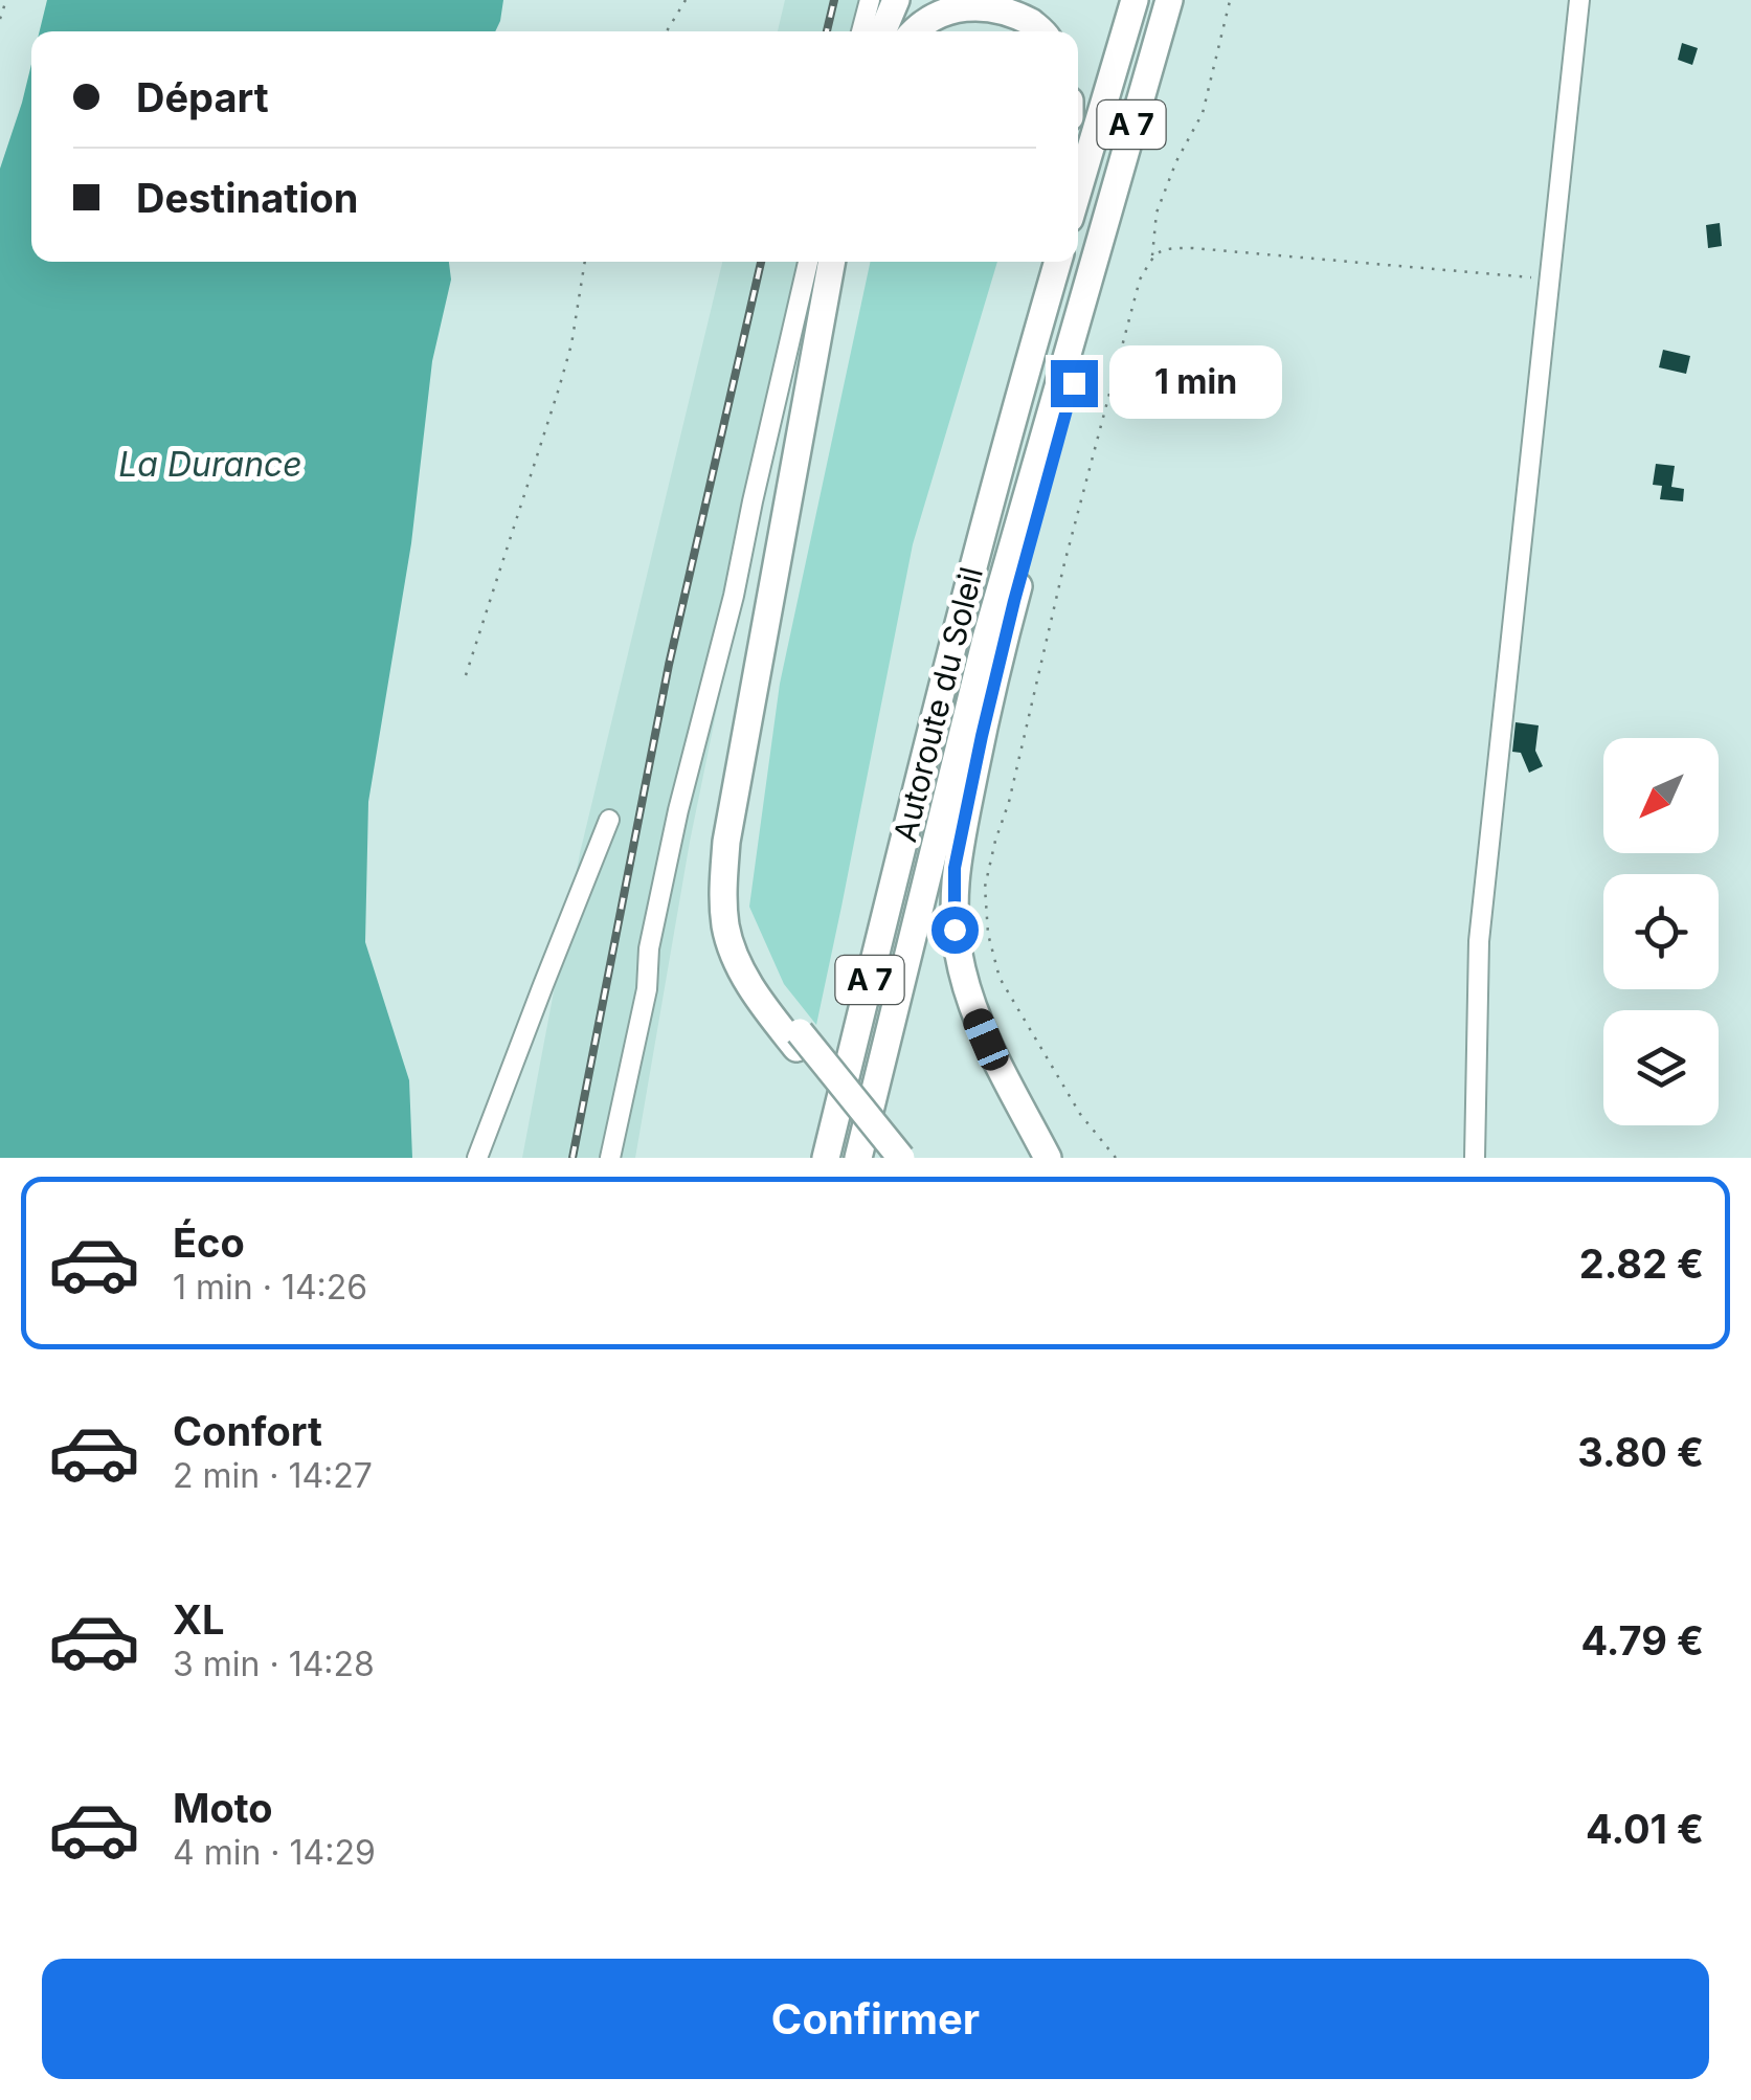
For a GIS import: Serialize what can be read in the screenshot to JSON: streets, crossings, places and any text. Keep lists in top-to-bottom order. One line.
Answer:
{"streets":{"highway":["A 7","Autoroute du Soleil"]},"water":["La Durance"],"north":"bottom left","page":{"banner":["Départ","Destination"],"bubble":"1 min","list":[{"name":"Éco","note":"1 min · 14:26","value":"2.82 €"},{"name":"Confort","note":"2 min · 14:27","value":"3.80 €"},{"name":"XL","note":"3 min · 14:28","value":"4.79 €"},{"name":"Moto","note":"4 min · 14:29","value":"4.01 €"}],"buttons":"Confirmer"}}
